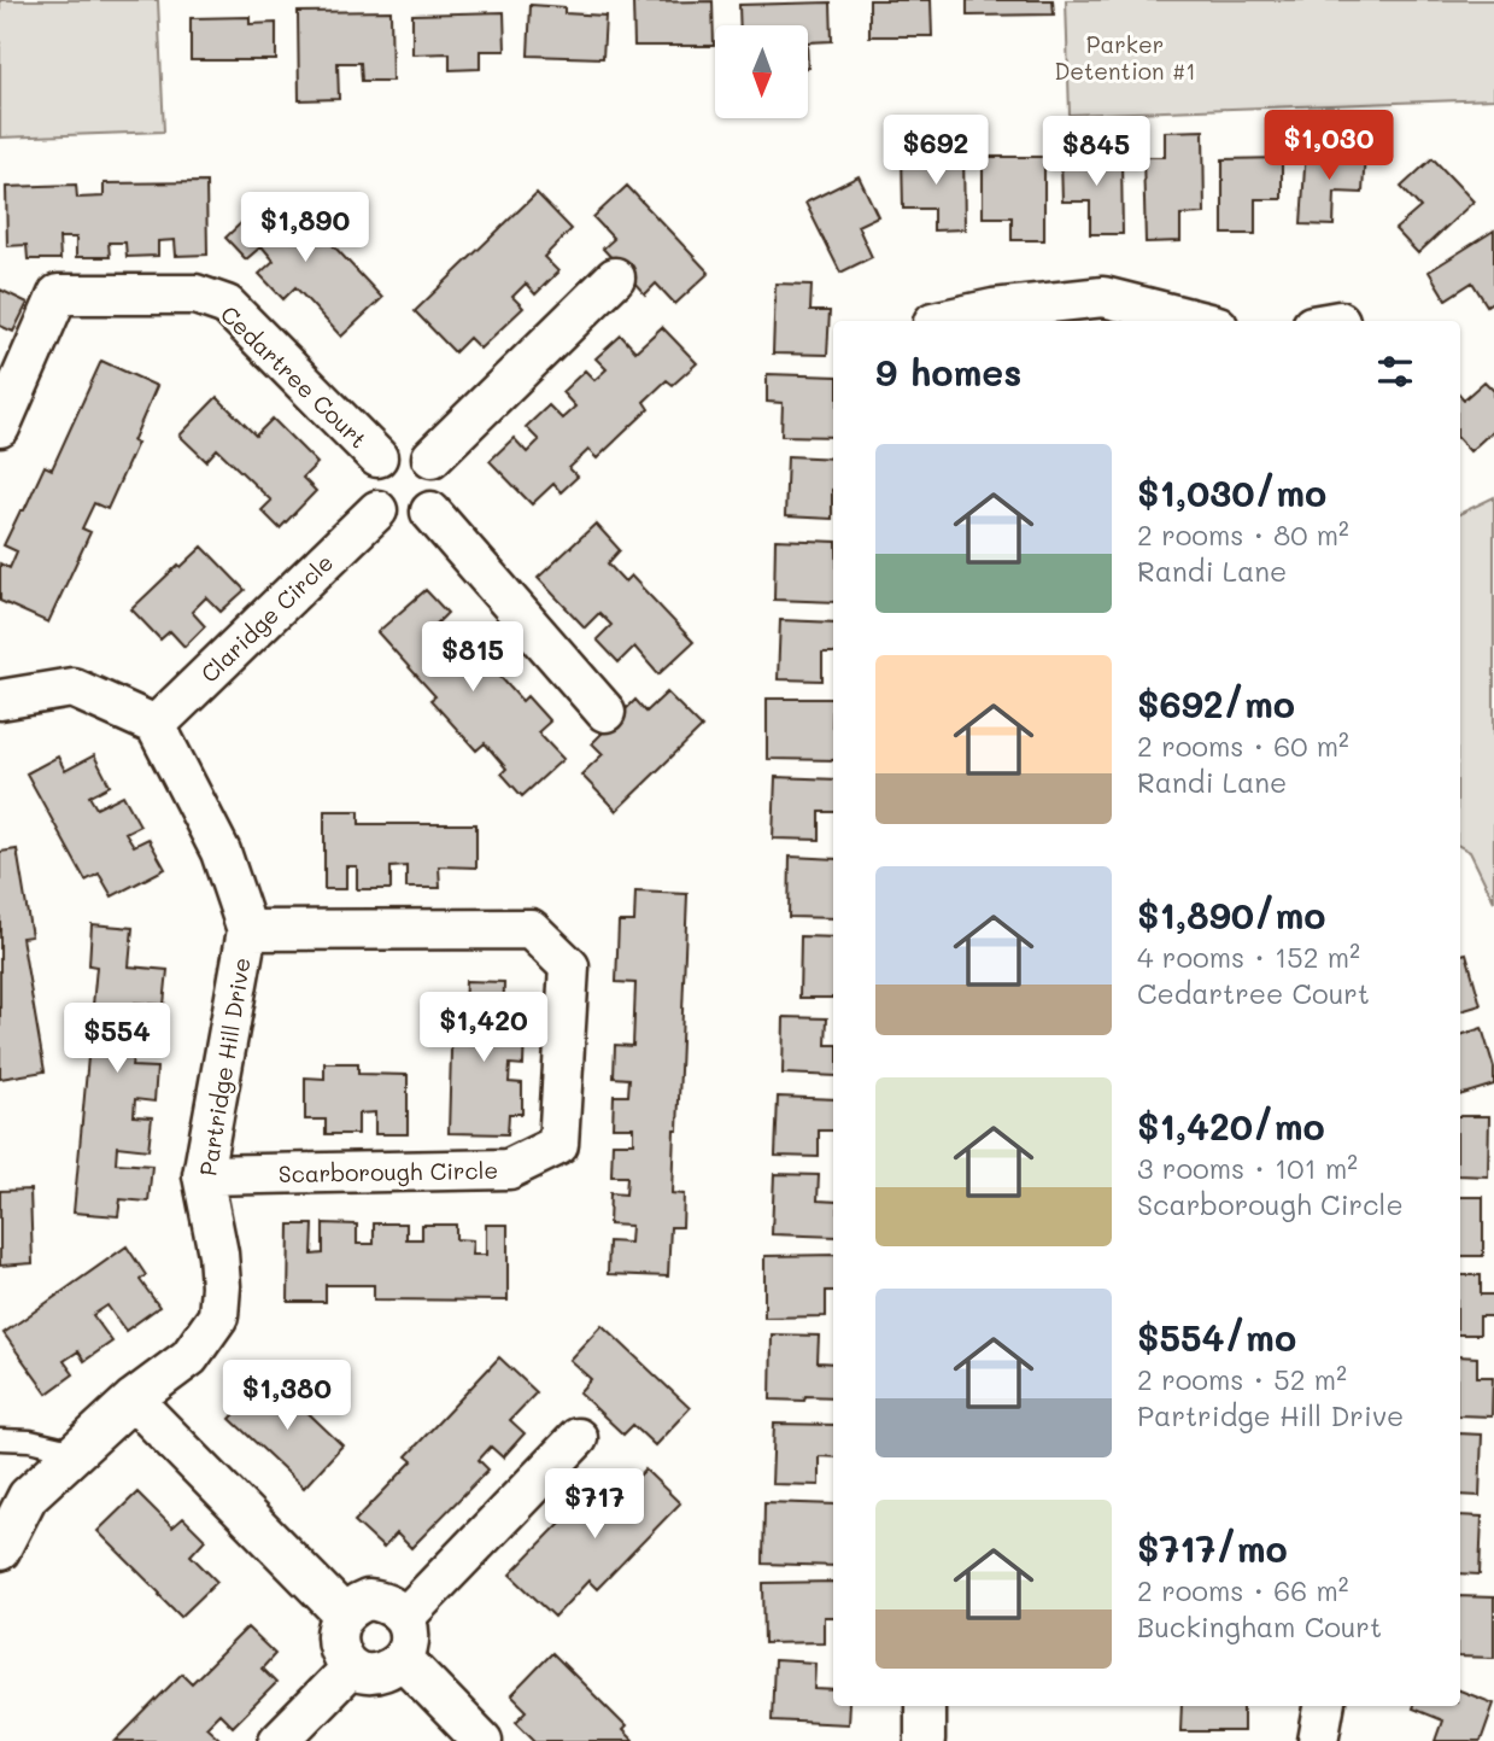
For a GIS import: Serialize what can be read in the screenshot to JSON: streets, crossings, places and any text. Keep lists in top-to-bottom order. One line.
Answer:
{"streets":{"street":["Cedartree Court","Claridge Circle","Partridge Hill Drive","Scarborough Circle"]},"crossings":[["Cedartree Court","Claridge Circle"],["Claridge Circle","Partridge Hill Drive"],["Partridge Hill Drive","Scarborough Circle"]],"parks":["Parker Detention #1"],"north":"bottom","page":{"price":["$1,030","$692","$845","$1,890","$815","$1,420","$554","$1,380","$717"],"heading":"9 homes","list":[{"name":"$1,030/mo","note":"2 rooms · 80 m² · Randi Lane"},{"name":"$692/mo","note":"2 rooms · 60 m² · Randi Lane"},{"name":"$1,890/mo","note":"4 rooms · 152 m² · Cedartree Court"},{"name":"$1,420/mo","note":"3 rooms · 101 m² · Scarborough Circle"},{"name":"$554/mo","note":"2 rooms · 52 m² · Partridge Hill Drive"},{"name":"$717/mo","note":"2 rooms · 66 m² · Buckingham Court"}]}}
